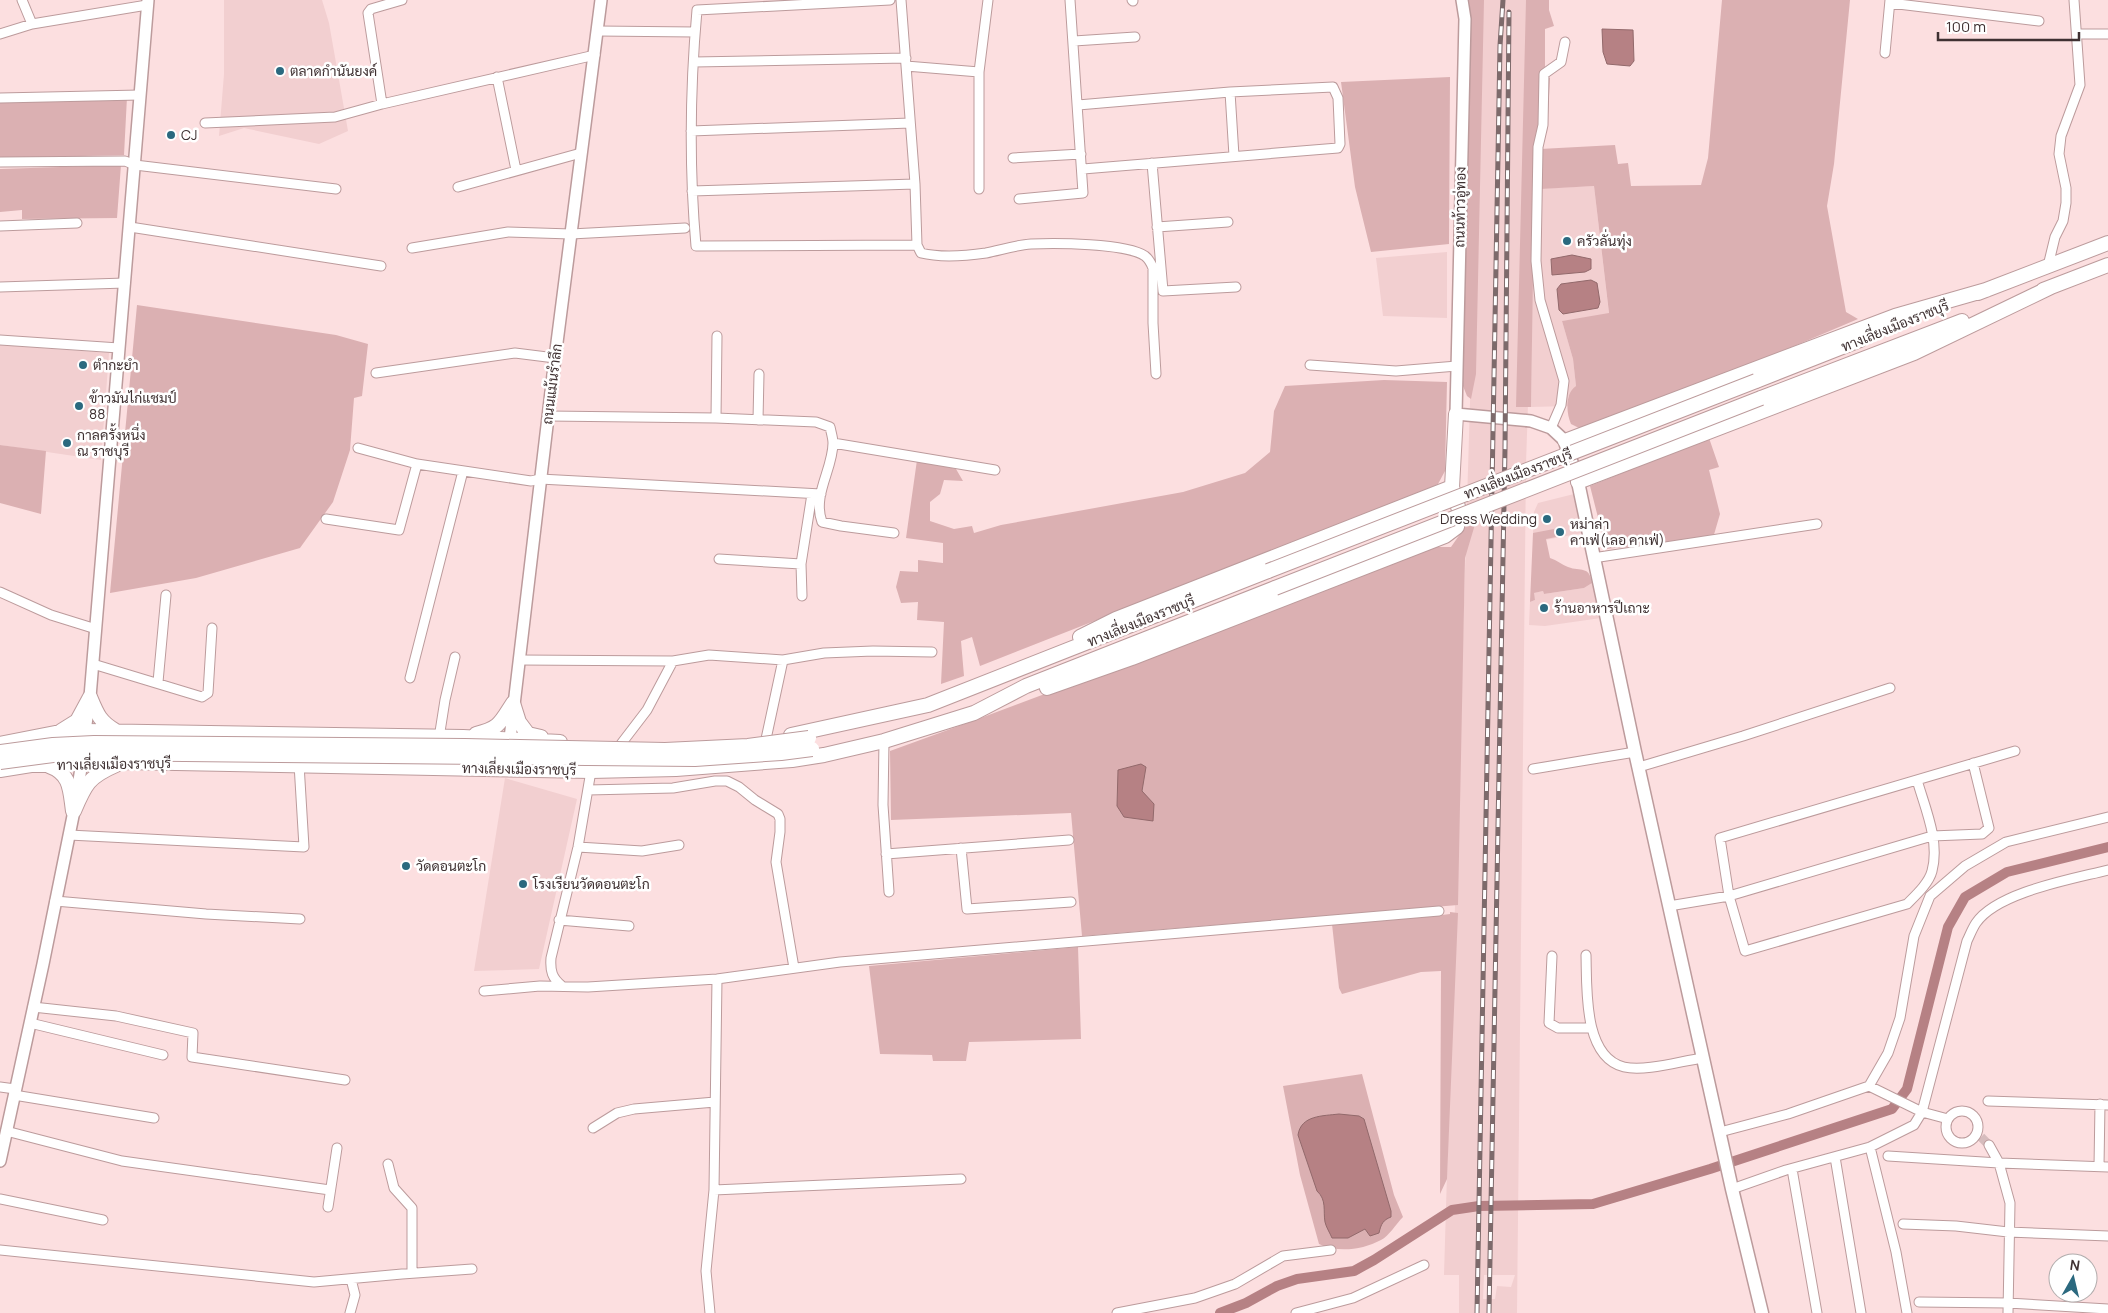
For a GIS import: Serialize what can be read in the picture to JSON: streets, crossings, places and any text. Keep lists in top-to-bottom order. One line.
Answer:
{"streets":{"main road":["ทางเลี่ยงเมืองราชบุรี"],"street":["ถนนท้าวอู่ทอง","ถนนแม้นรำลึก"]},"crossings":[["ทางเลี่ยงเมืองราชบุรี","ถนนแม้นรำลึก"]],"places":["ตลาดกำนันยงค์","CJ","ครัวลั่นทุ่ง","ตำกะยำ","ข้าวมันไก่แชมป์ 88","กาลครั้งหนึ่ง ณ ราชบุรี","Dress Wedding","หม่าล่า คาเฟ่(เลอ คาเฟ่)","ร้านอาหารปีเถาะ","วัดดอนตะโก","โรงเรียนวัดดอนตะโก"],"scale_bar":"100 m","north":"top"}
